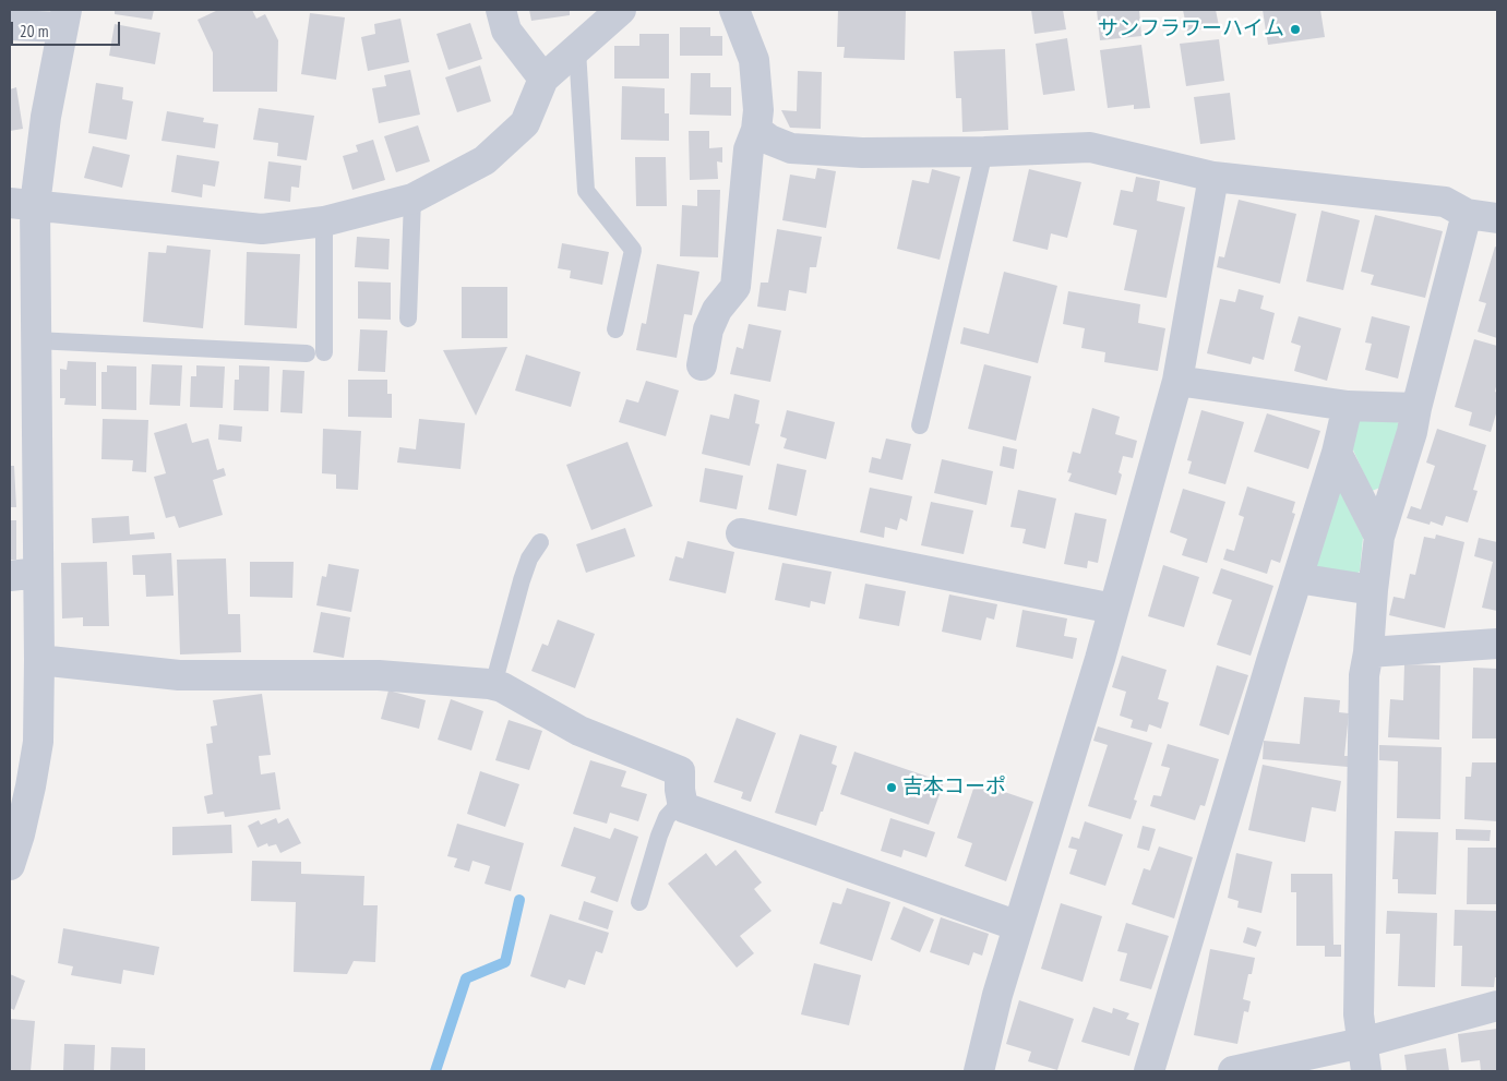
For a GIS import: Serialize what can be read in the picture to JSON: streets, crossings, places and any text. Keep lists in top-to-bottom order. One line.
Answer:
{"places":["サンフラワーハイム","吉本コーポ"],"scale_bar":"20 m"}
